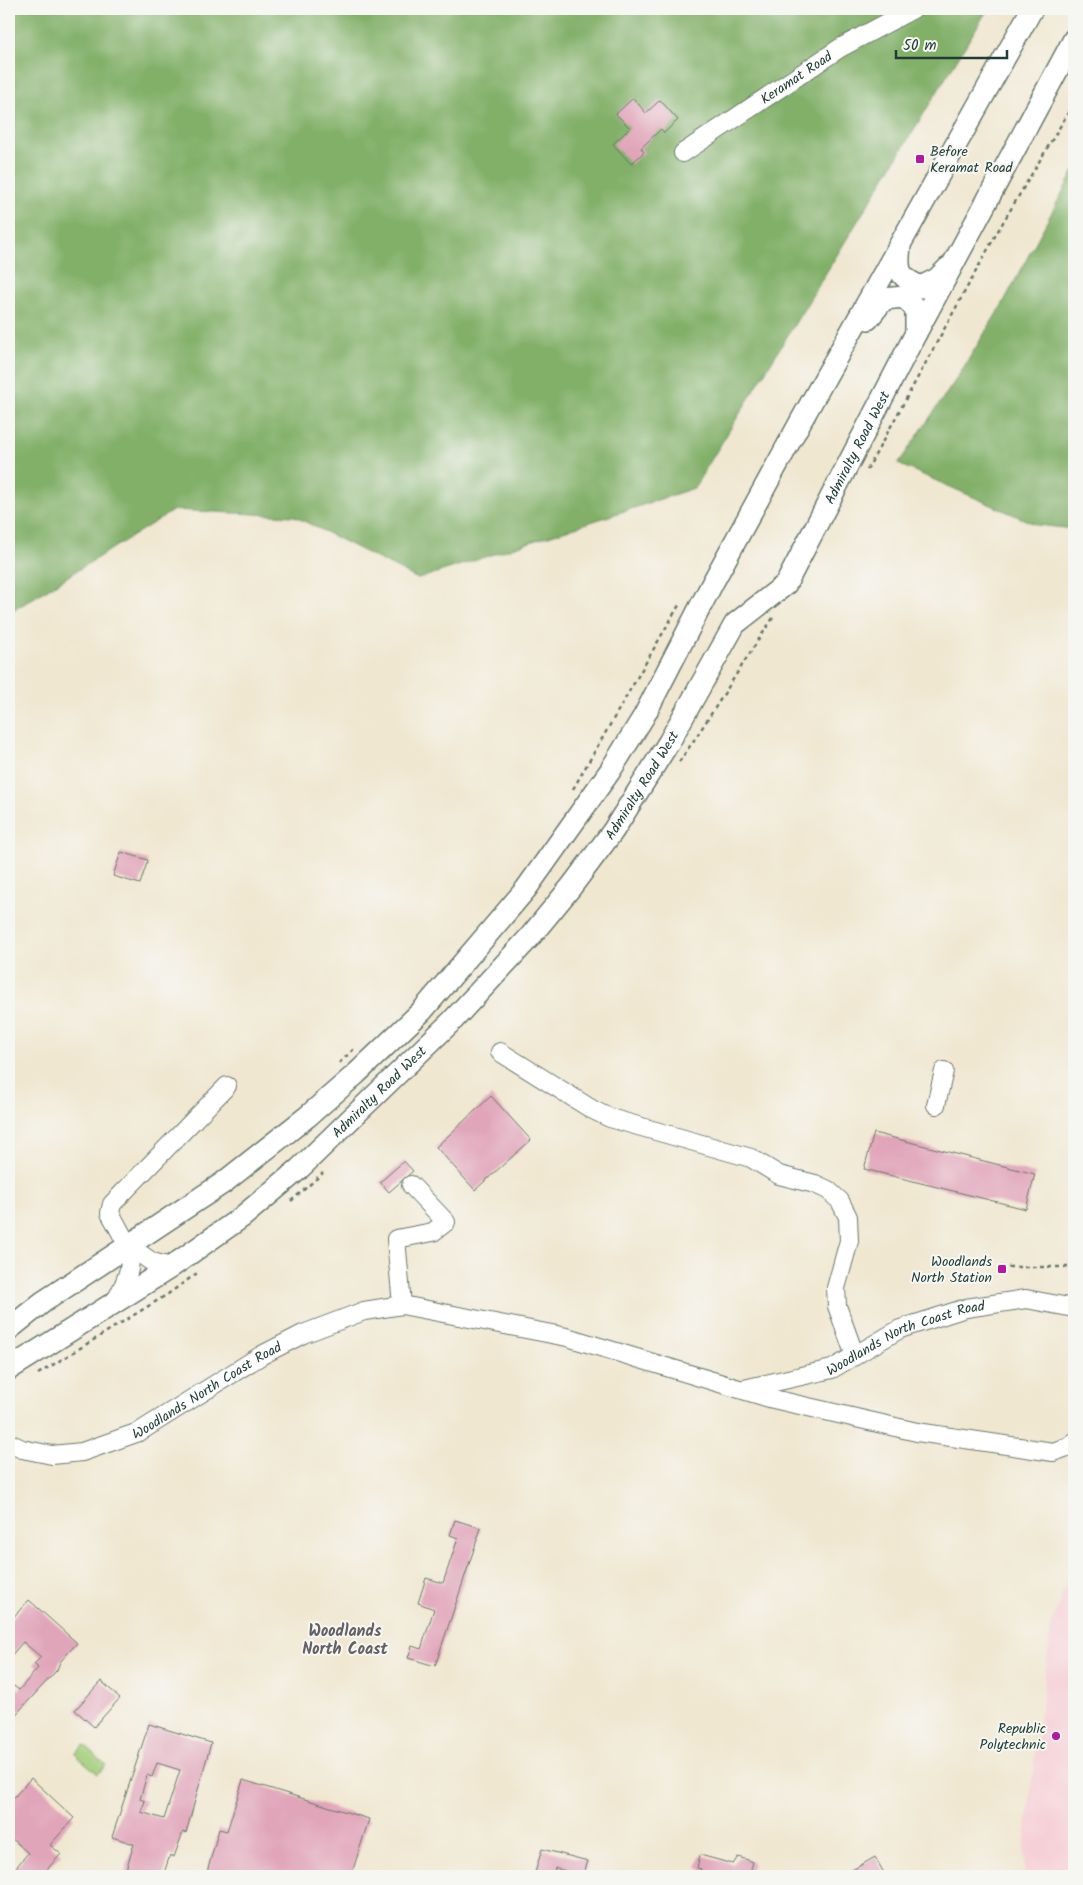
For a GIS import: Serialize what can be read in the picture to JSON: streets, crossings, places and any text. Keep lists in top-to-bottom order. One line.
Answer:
{"streets":{"main road":["Admiralty Road West"],"street":["Keramat Road","Woodlands North Coast Road"]},"districts":["Woodlands North Coast"],"places":{"transit":["Before Keramat Road","Woodlands North Station"],"other":["Republic Polytechnic"]},"scale_bar":"50 m"}
